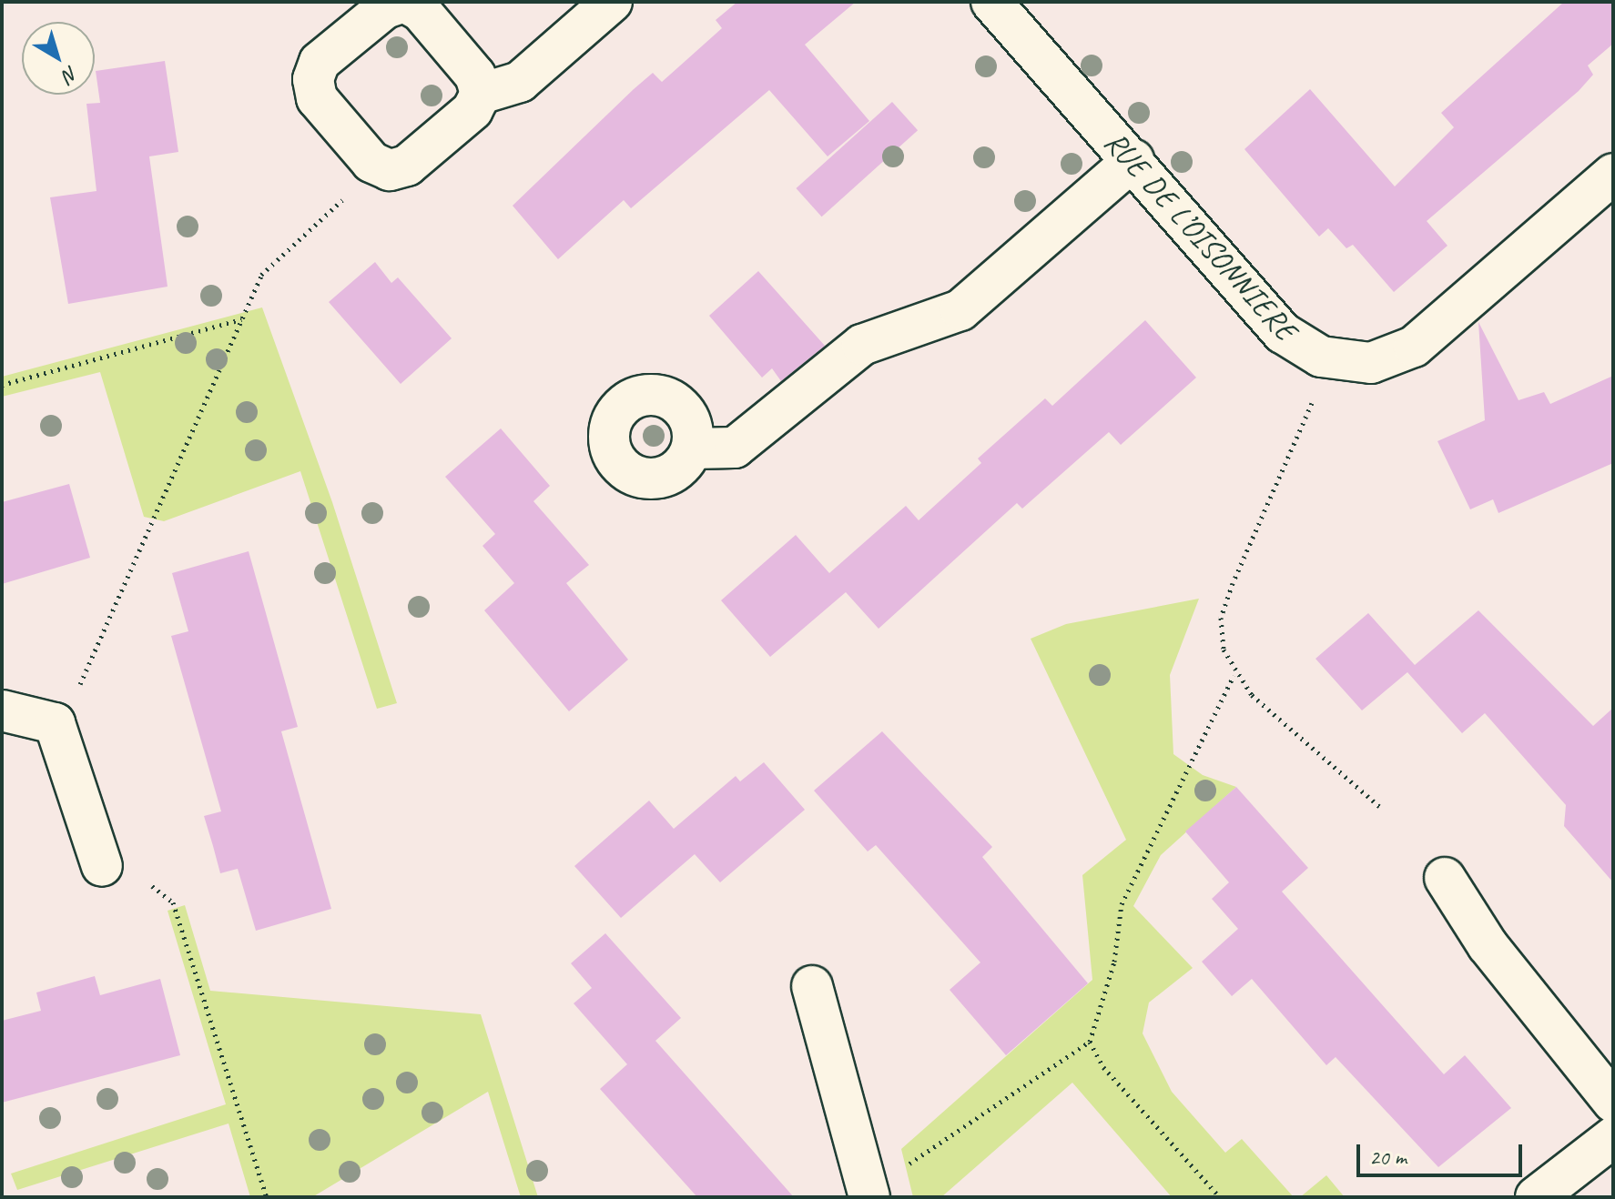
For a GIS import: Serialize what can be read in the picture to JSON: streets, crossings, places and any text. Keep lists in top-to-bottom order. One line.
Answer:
{"streets":{"street":["RUE DE L’OISONNIERE"]},"scale_bar":"20 m","north":"bottom right"}
